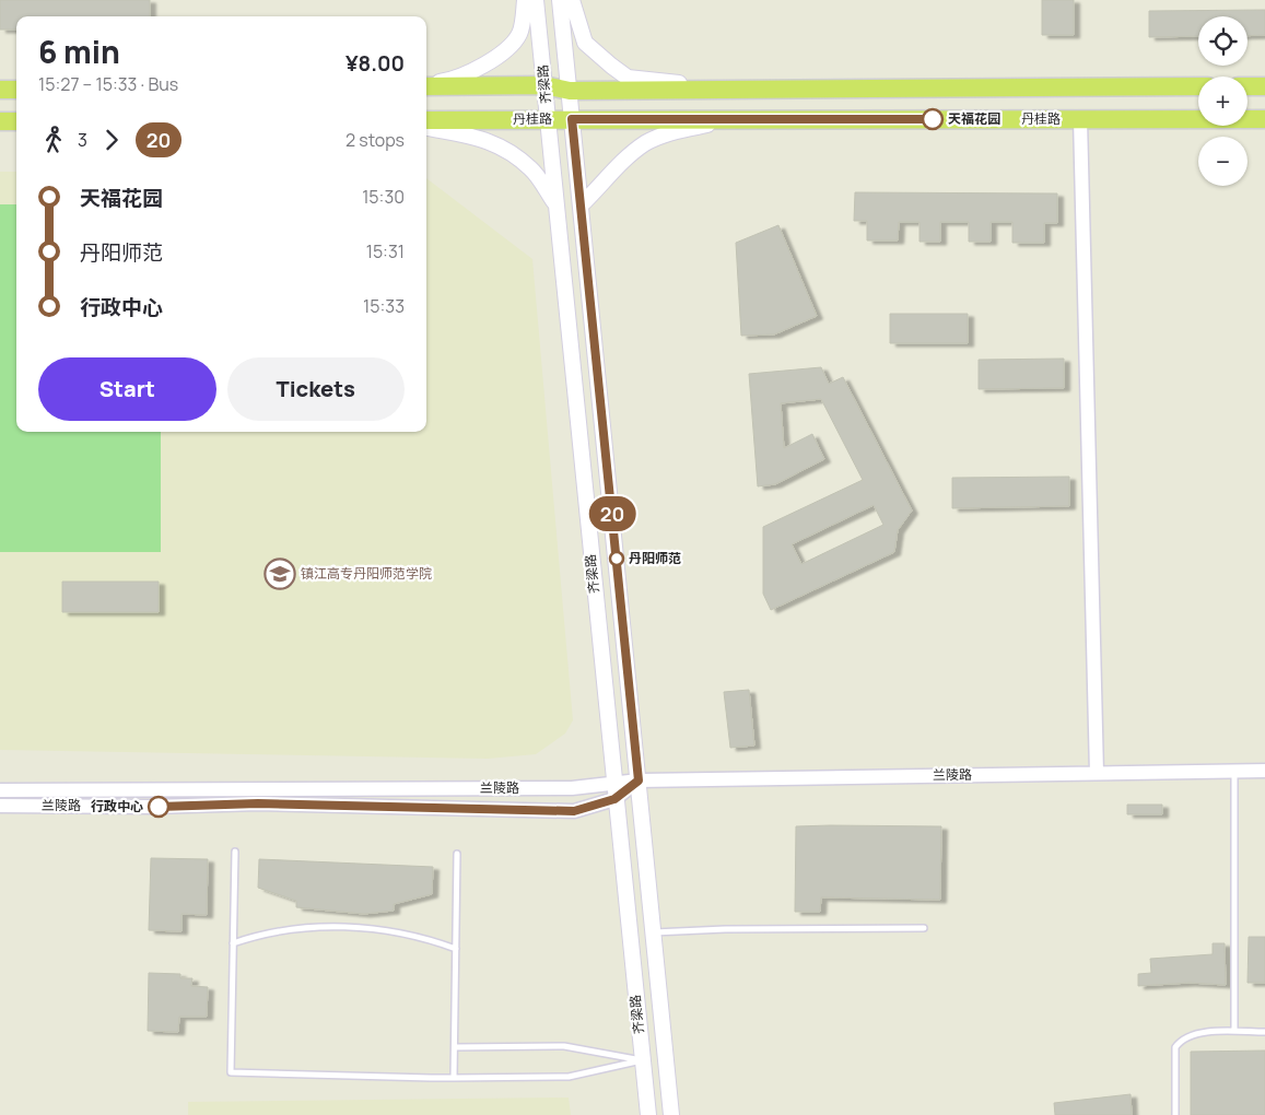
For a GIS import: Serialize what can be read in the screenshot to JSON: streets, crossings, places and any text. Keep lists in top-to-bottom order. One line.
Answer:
{"streets":{"main road":["齐梁路","丹桂路"],"street":["兰陵路"]},"crossings":[["齐梁路","丹桂路"],["齐梁路","兰陵路"]],"places":{"other":["天福花园","丹阳师范","行政中心"],"school or university":["镇江高专丹阳师范学院"]},"lines":["bus line 20"],"page":{"on_map":"20","map_buttons":["+","−"],"heading":["6 min","15:27 – 15:33 · Bus","¥8.00"],"legs":["3","20","2 stops"],"list":[{"name":"天福花园","value":"15:30"},{"name":"丹阳师范","value":"15:31"},{"name":"行政中心","value":"15:33"}],"buttons":["Start","Tickets"]}}
